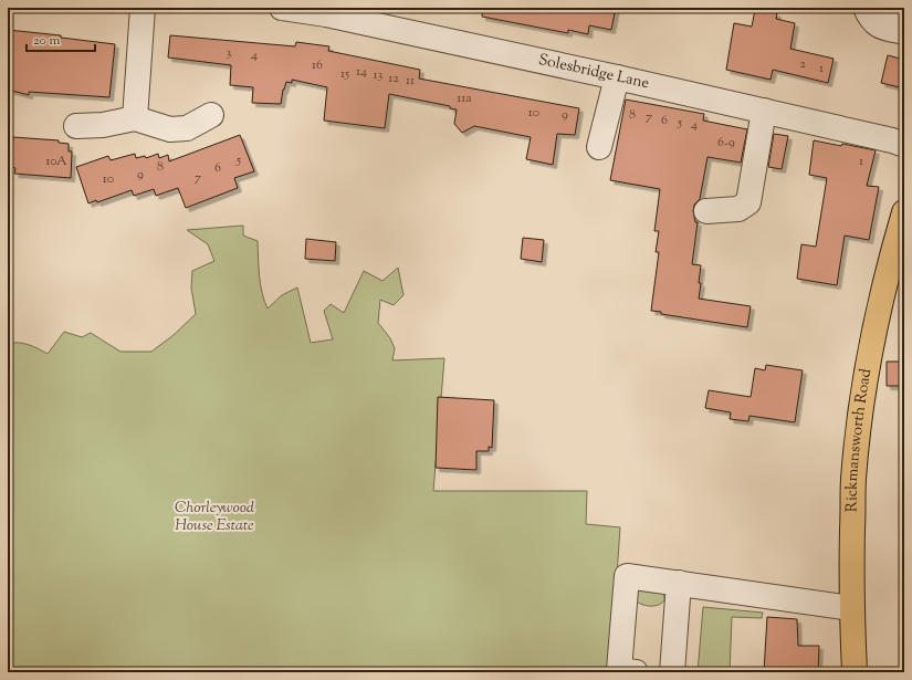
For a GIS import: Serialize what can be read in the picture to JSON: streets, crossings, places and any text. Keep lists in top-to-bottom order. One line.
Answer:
{"streets":{"main road":["Rickmansworth Road"],"street":["Solesbridge Lane"]},"parks":["Chorleywood House Estate"],"house_numbers":["3","4","2","16","1","14","15","13","12","11","11a","10","9","8","7","6","5","4","6-9","5","10A","1","8","6","9","7","10"],"scale_bar":"20 m"}
